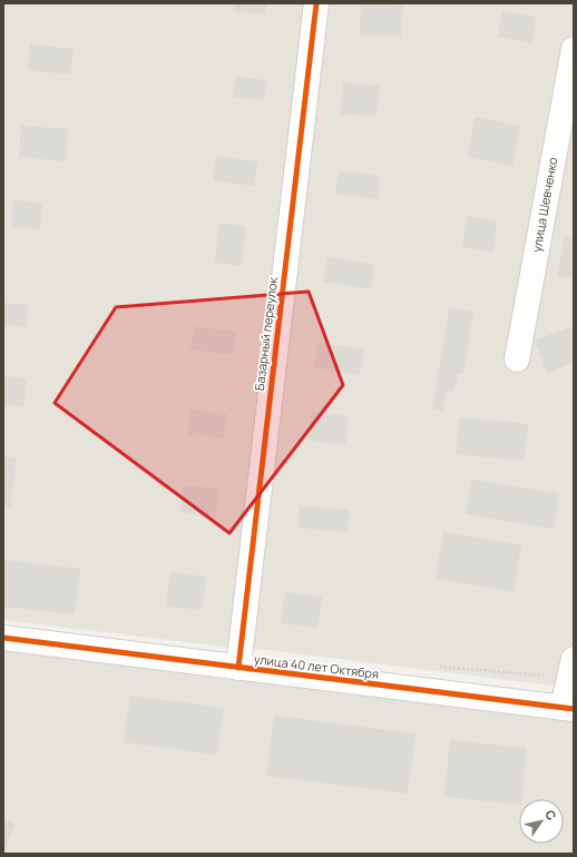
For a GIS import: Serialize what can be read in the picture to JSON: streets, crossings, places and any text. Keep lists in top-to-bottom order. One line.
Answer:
{"streets":{"street":["улица Шевченко","Базарный переулок","улица 40 лет Октября"]},"crossings":[["Базарный переулок","улица 40 лет Октября"]],"north":"top right"}
